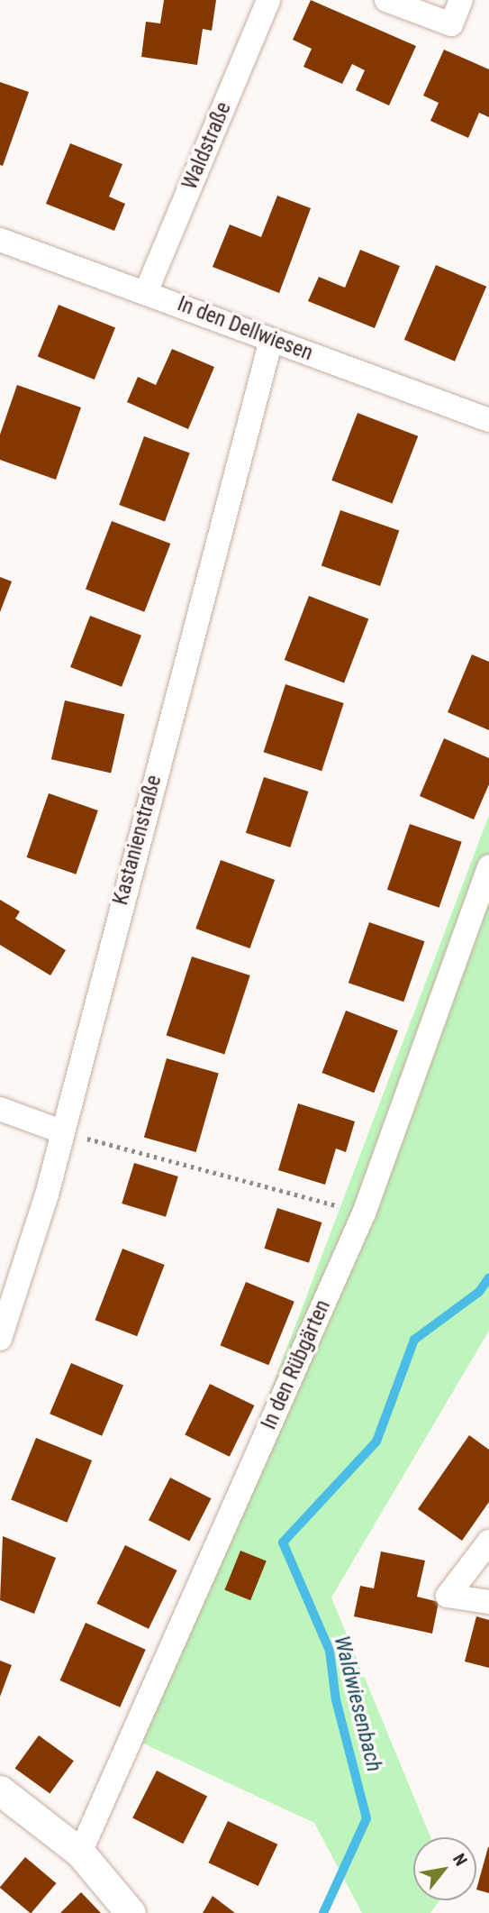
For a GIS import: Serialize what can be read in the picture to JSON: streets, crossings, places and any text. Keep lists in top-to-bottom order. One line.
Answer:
{"streets":{"street":["Waldstraße","In den Dellwiesen","Kastanienstraße","In den Rübgärten"]},"crossings":[["Waldstraße","In den Dellwiesen"],["In den Dellwiesen","Kastanienstraße"]],"water":["Waldwiesenbach"],"north":"top right"}
